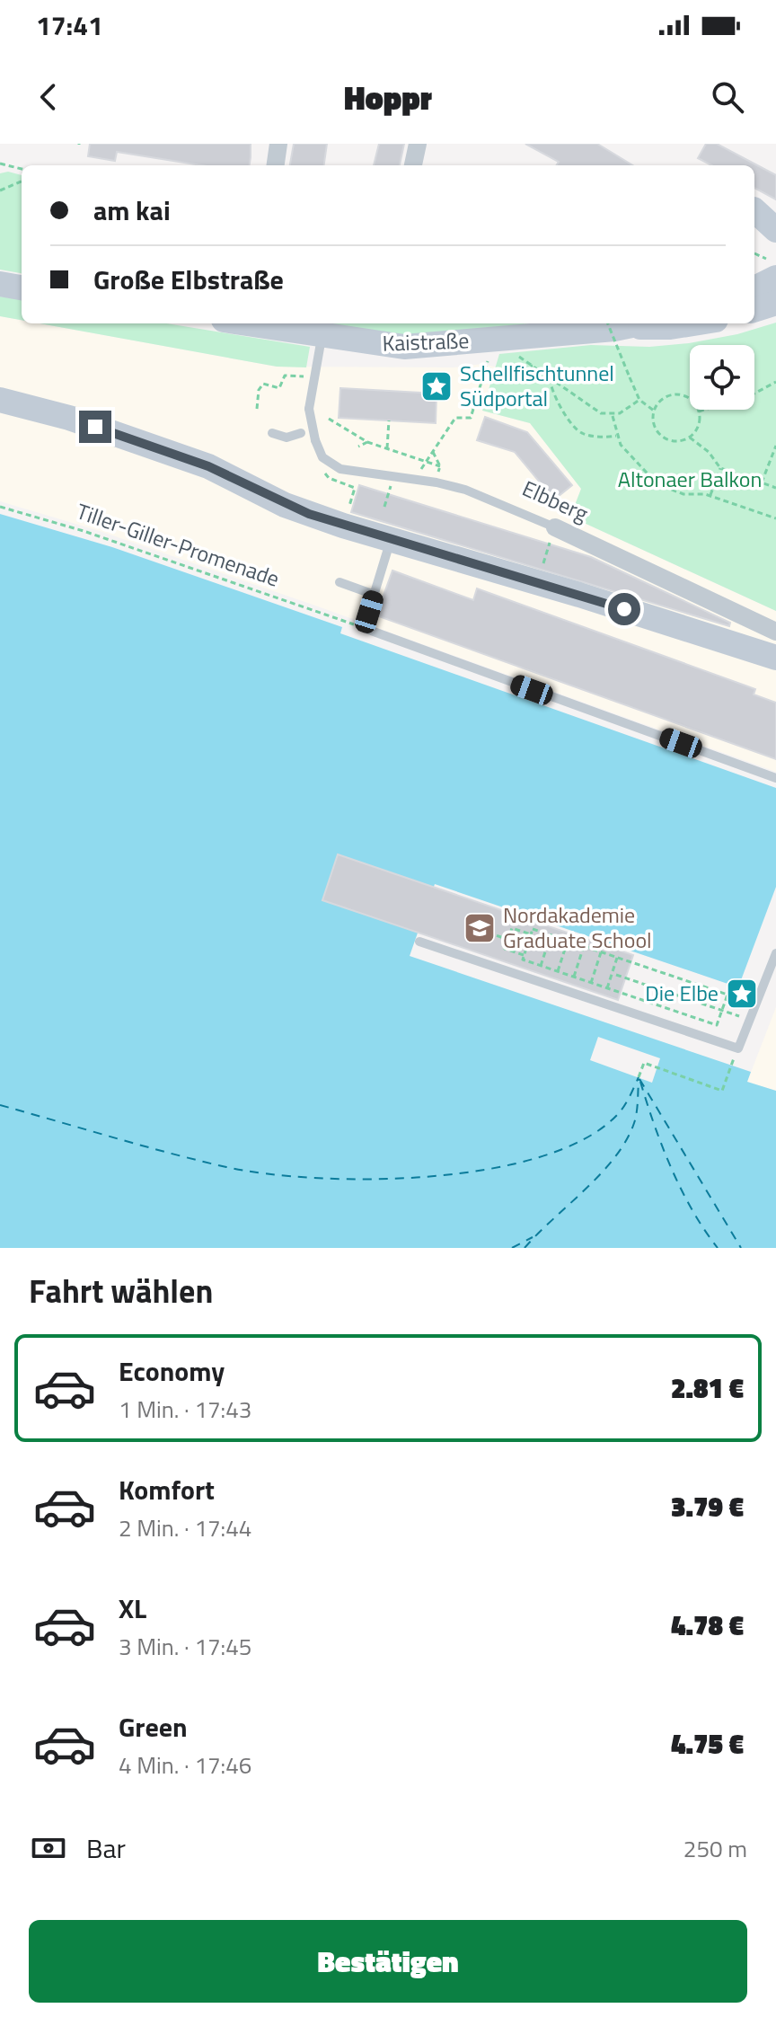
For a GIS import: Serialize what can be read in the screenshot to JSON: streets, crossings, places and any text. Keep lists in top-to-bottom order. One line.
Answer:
{"streets":{"street":["Kaistraße","Elbberg"],"path":["Tiller-Giller-Promenade"]},"crossings":[["Kaistraße","Elbberg"]],"parks":["Altonaer Balkon"],"places":{"place":["Schellfischtunnel Südportal","Die Elbe"],"school or university":["Nordakademie Graduate School"]},"page":{"status":"17:41","header":"Hoppr","banner":["am kai","Große Elbstraße"],"heading":"Fahrt wählen","list":[{"name":"Economy","note":"1 Min. · 17:43","value":"2.81 €"},{"name":"Komfort","note":"2 Min. · 17:44","value":"3.79 €"},{"name":"XL","note":"3 Min. · 17:45","value":"4.78 €"},{"name":"Green","note":"4 Min. · 17:46","value":"4.75 €"}],"pay":["Bar","250 m"],"buttons":"Bestätigen"}}
